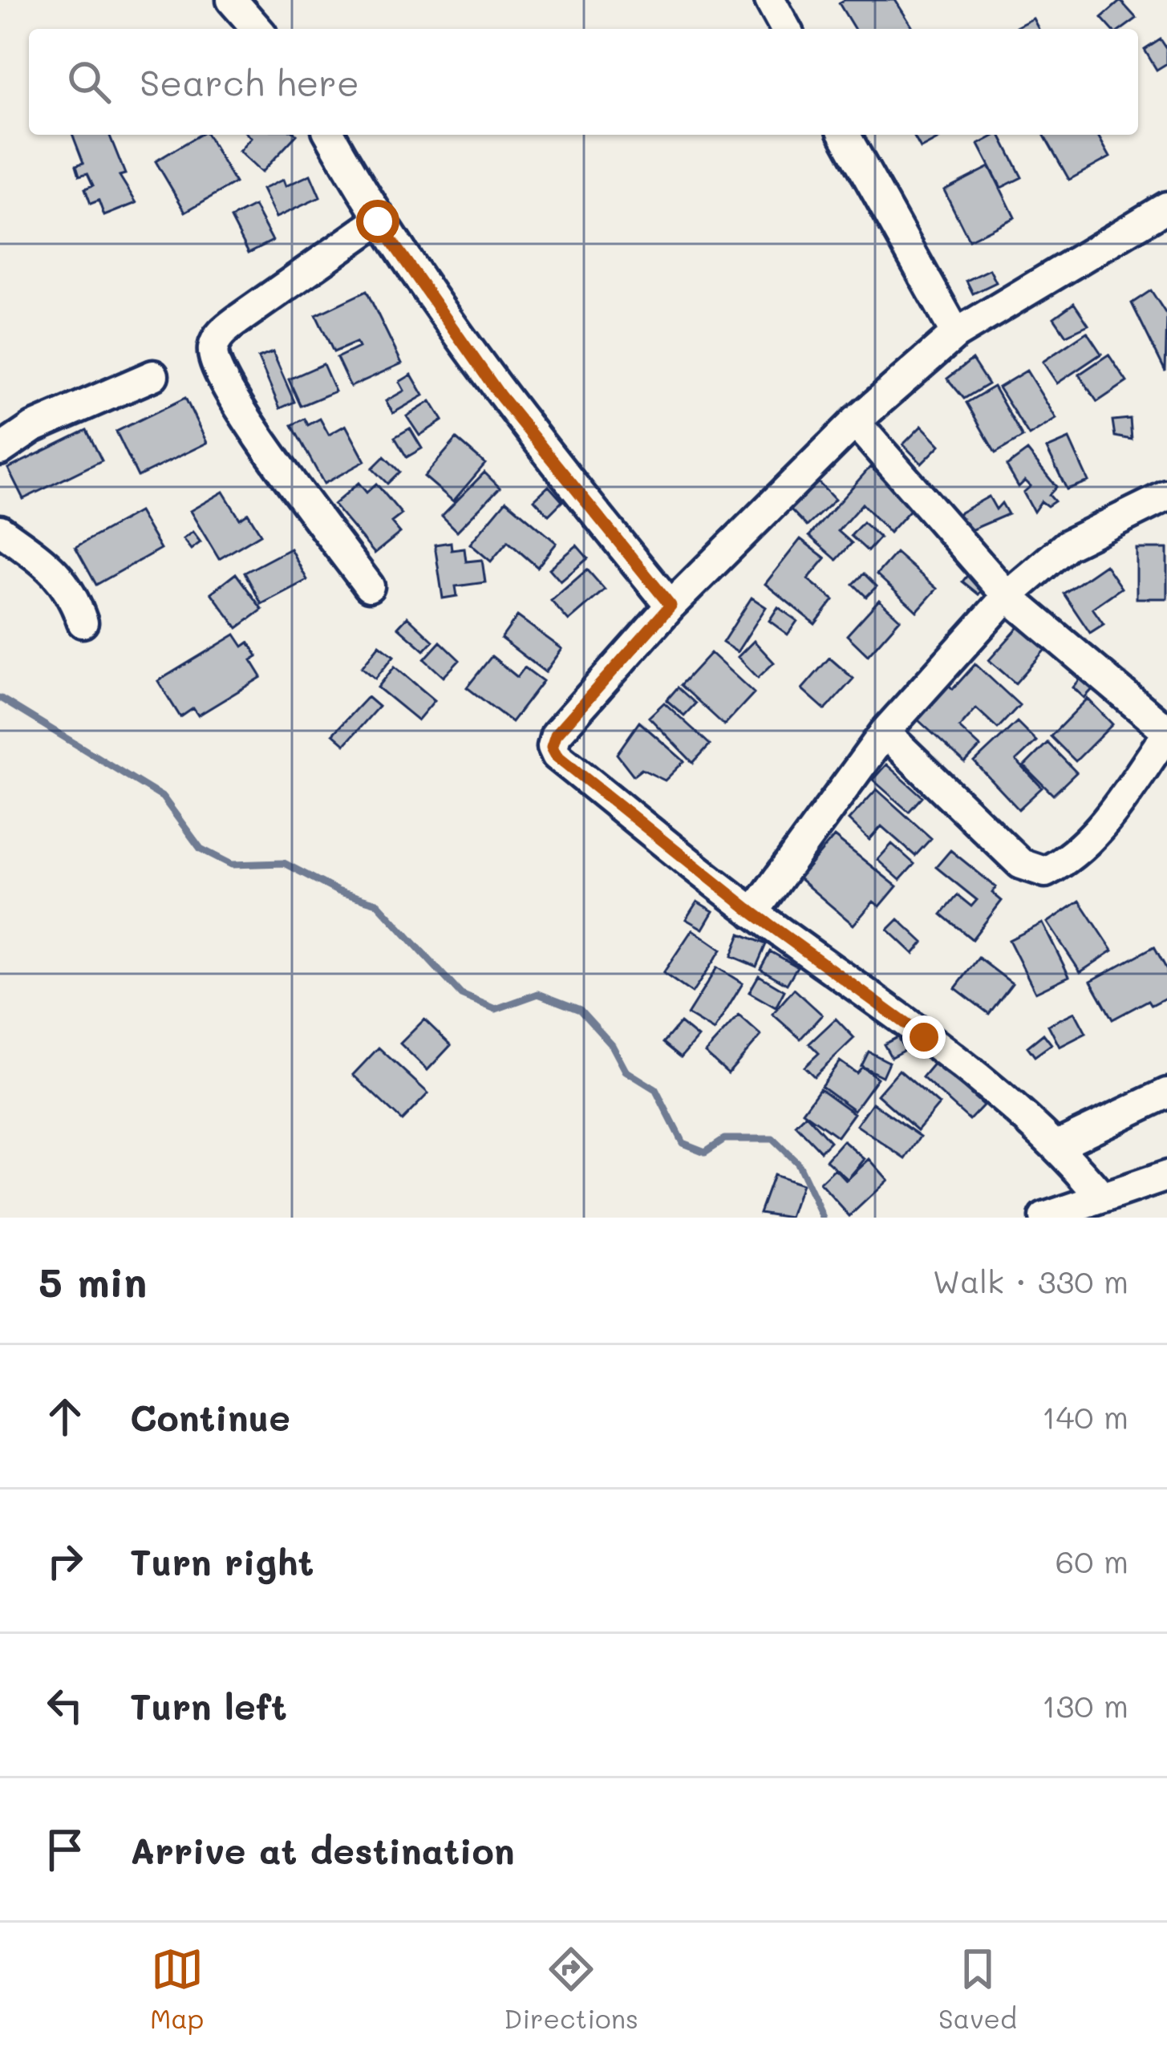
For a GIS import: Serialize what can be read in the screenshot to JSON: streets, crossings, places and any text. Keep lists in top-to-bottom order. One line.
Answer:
{"page":{"search":"Search here","heading":["5 min","Walk · 330 m"],"list":[["Continue","140 m"],["Turn right","60 m"],["Turn left","130 m"],"Arrive at destination"],"nav":["Map","Directions","Saved"]}}
